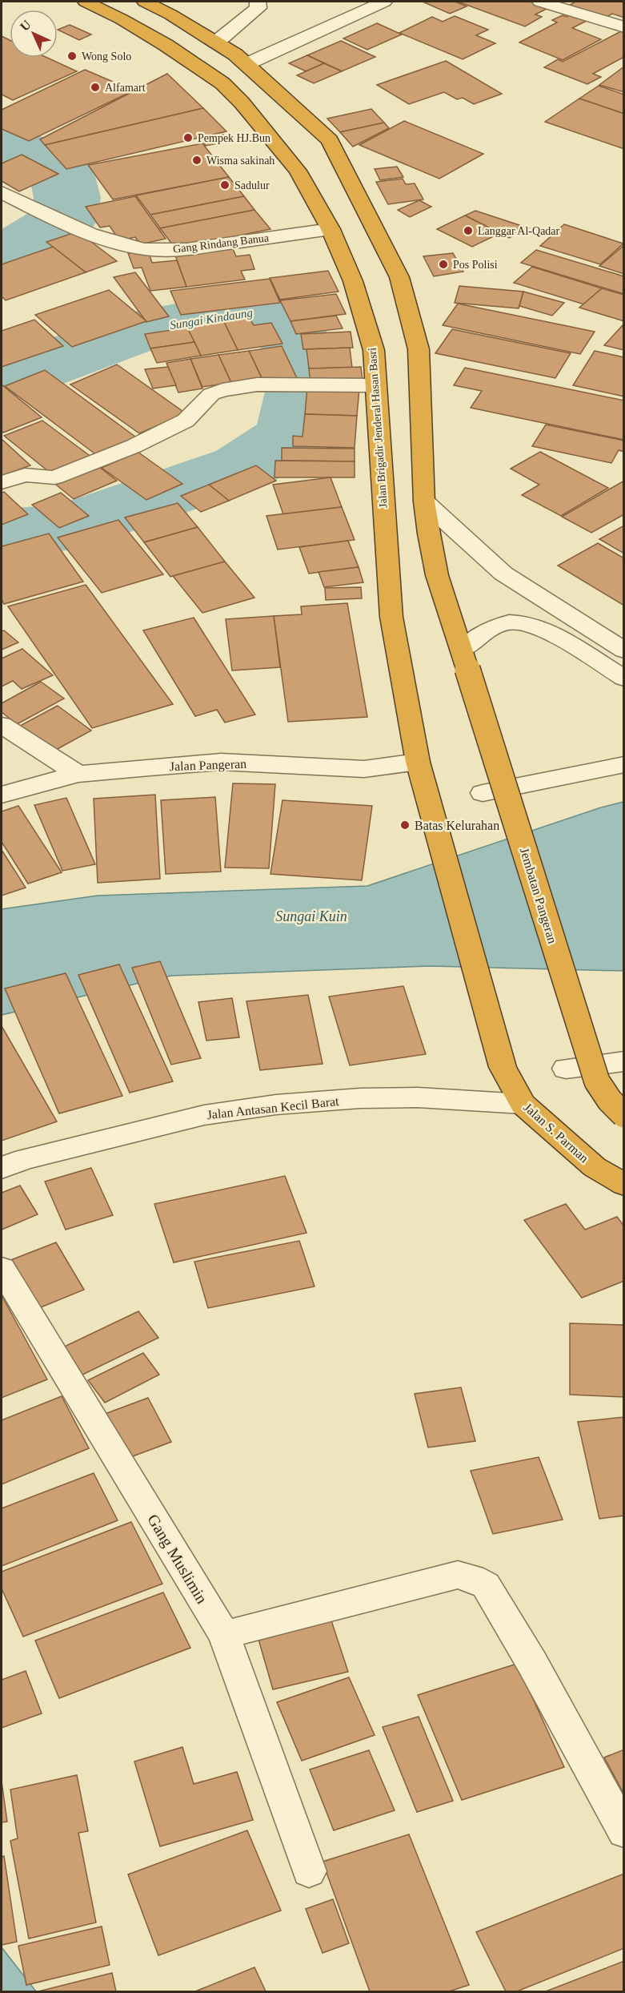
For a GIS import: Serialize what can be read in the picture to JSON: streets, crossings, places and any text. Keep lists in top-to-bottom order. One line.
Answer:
{"streets":{"highway":["Jalan Brigadir Jenderal Hasan Basri","Jembatan Pangeran","Jalan S. Parman"],"street":["Gang Rindang Banua","Jalan Pangeran","Jalan Antasan Kecil Barat","Gang Muslimin"]},"crossings":[["Gang Rindang Banua","Jalan Brigadir Jenderal Hasan Basri"],["Jalan Brigadir Jenderal Hasan Basri","Jalan Pangeran"],["Jalan Brigadir Jenderal Hasan Basri","Jalan S. Parman"],["Jalan Antasan Kecil Barat","Jalan S. Parman"]],"water":["Sungai Kindaung","Sungai Kuin"],"places":["Wong Solo","Alfamart","Pempek HJ.Bun","Wisma sakinah","Sadulur","Langgar Al-Qadar","Pos Polisi","Batas Kelurahan"],"north":"top left"}
